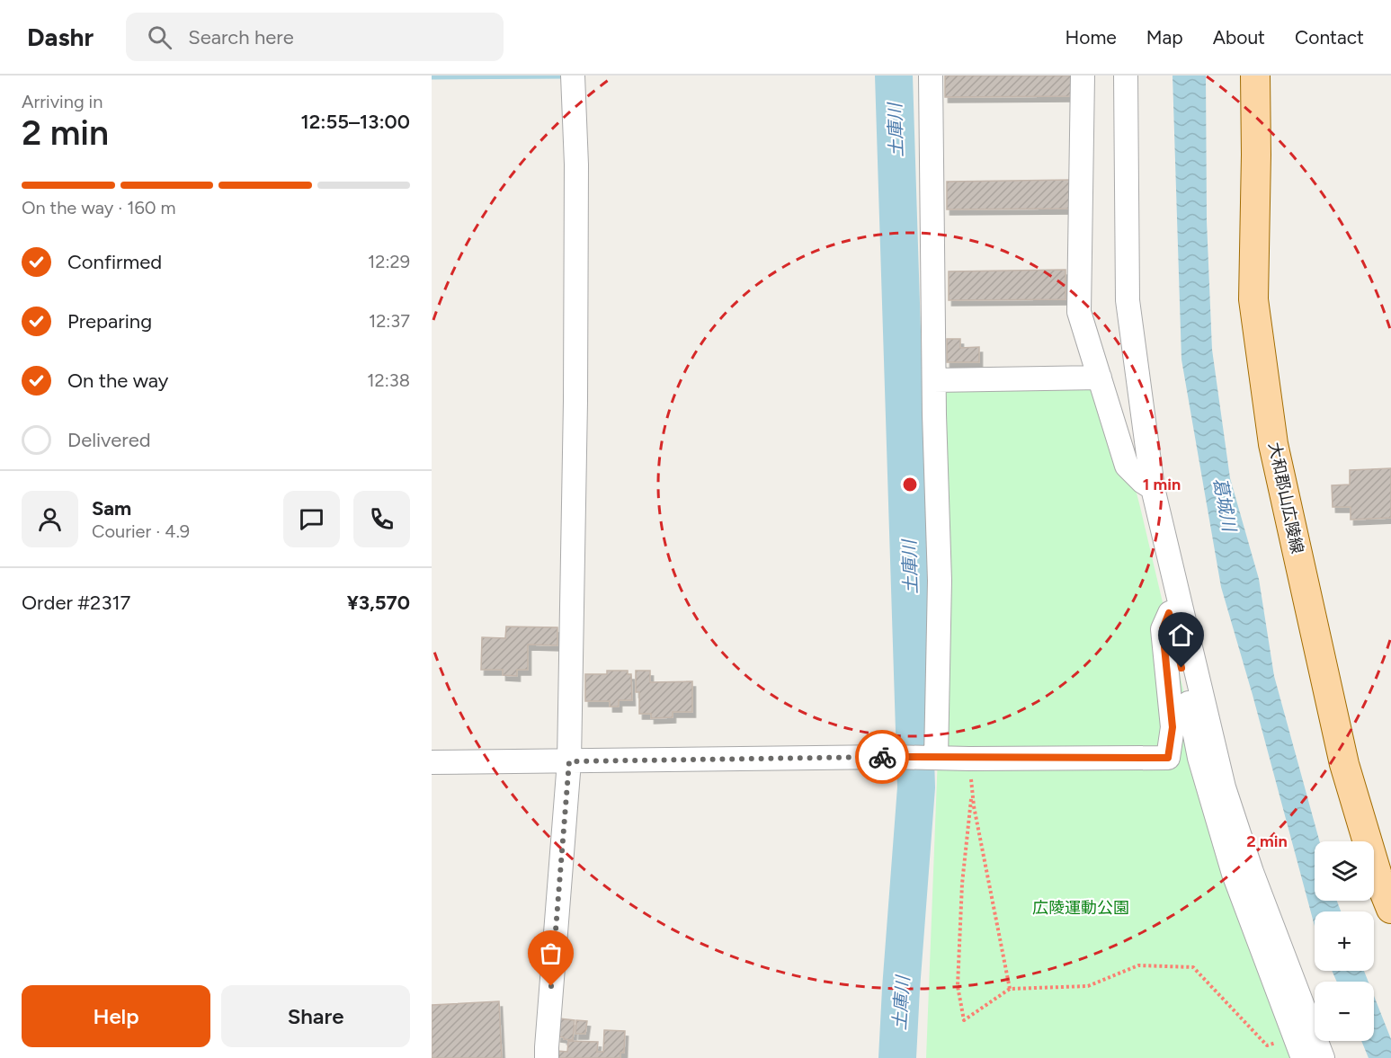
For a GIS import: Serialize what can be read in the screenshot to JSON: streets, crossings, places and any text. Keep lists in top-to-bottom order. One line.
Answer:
{"streets":{"main road":["大和郡山広陵線"]},"water":["土庫川","葛城川"],"parks":["広陵運動公園"],"page":{"header":"Dashr","search":"Search here","nav":["Home","Map","About","Contact"],"heading":["2 min","Arriving in","12:55–13:00"],"panel":["Sam","Courier · 4.9","Order #2317","¥3,570"],"bar":"On the way · 160 m","list":[["Confirmed","12:29"],["Preparing","12:37"],["On the way","12:38"],"Delivered"],"map_buttons":["+","−"],"buttons":["Help","Share"]},"rings":["1 min","2 min"]}
